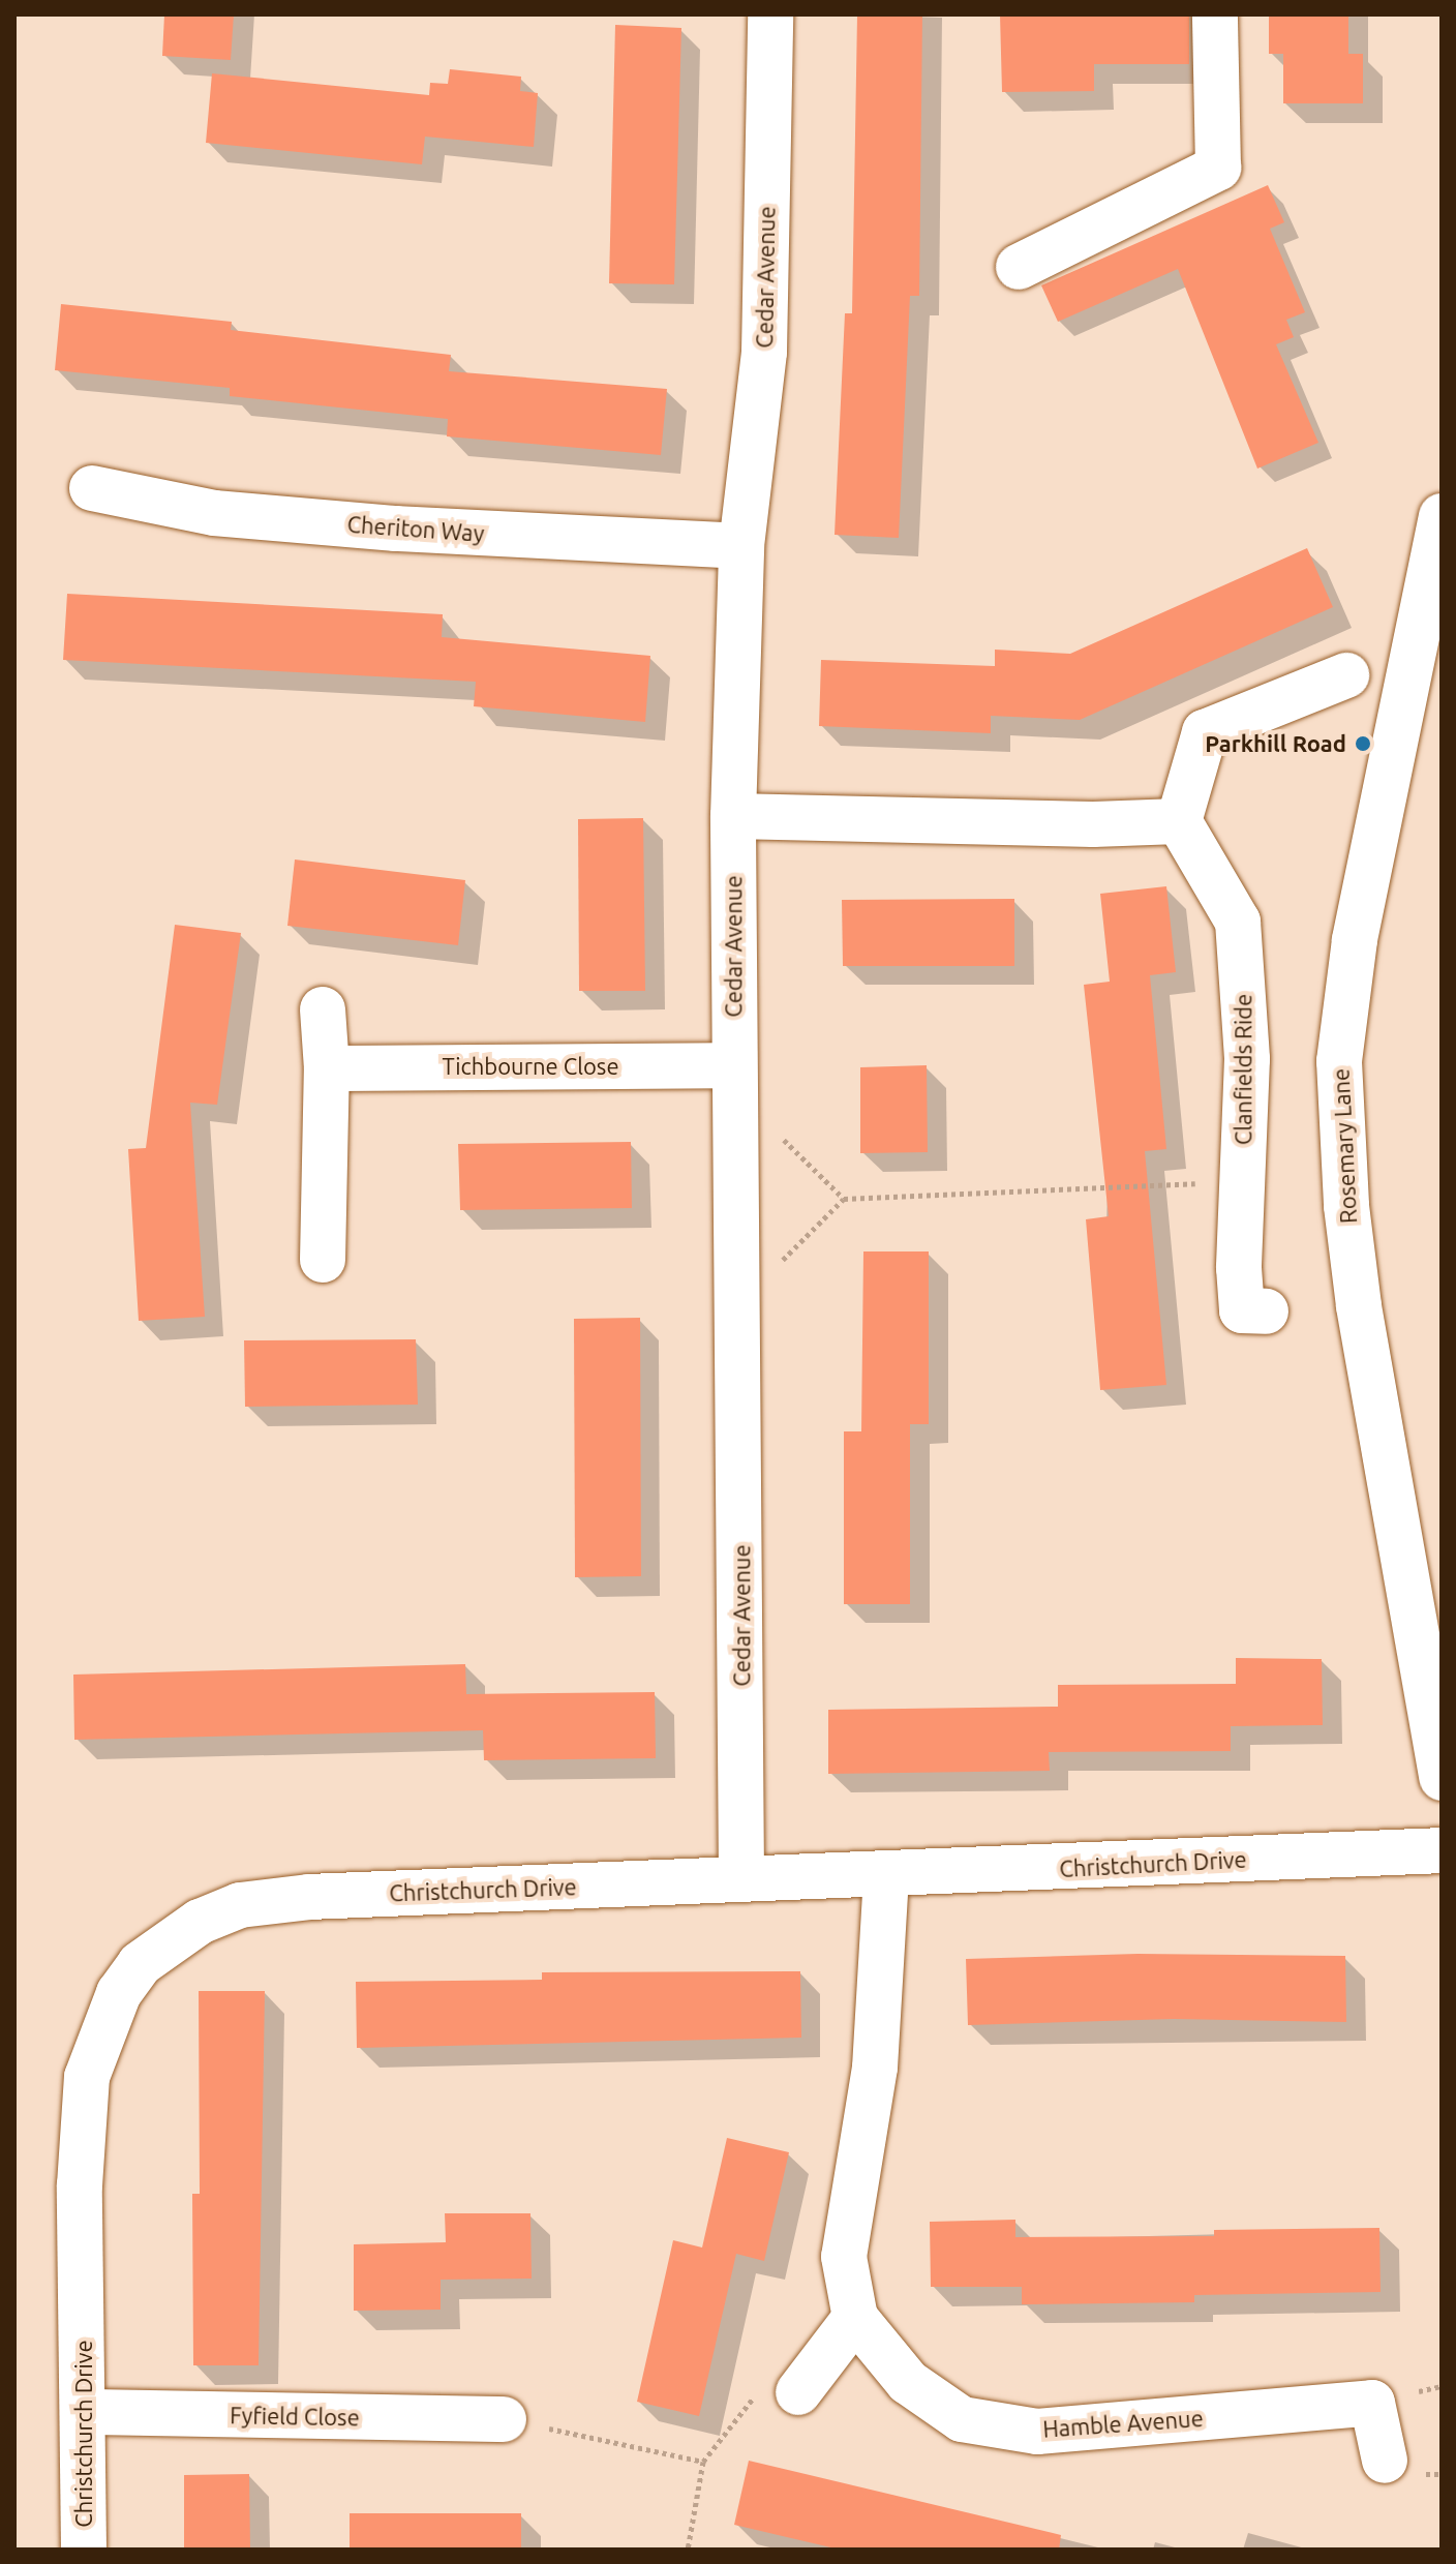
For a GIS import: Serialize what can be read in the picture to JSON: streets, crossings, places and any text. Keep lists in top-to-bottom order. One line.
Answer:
{"streets":{"street":["Cedar Avenue","Cheriton Way","Tichbourne Close","Clanfields Ride","Rosemary Lane","Christchurch Drive","Fyfield Close","Hamble Avenue"]},"crossings":[["Cedar Avenue","Cheriton Way"],["Cedar Avenue","Tichbourne Close"],["Cedar Avenue","Christchurch Drive"],["Christchurch Drive","Fyfield Close"],["Christchurch Drive","Hamble Avenue"]],"places":["Parkhill Road"]}
